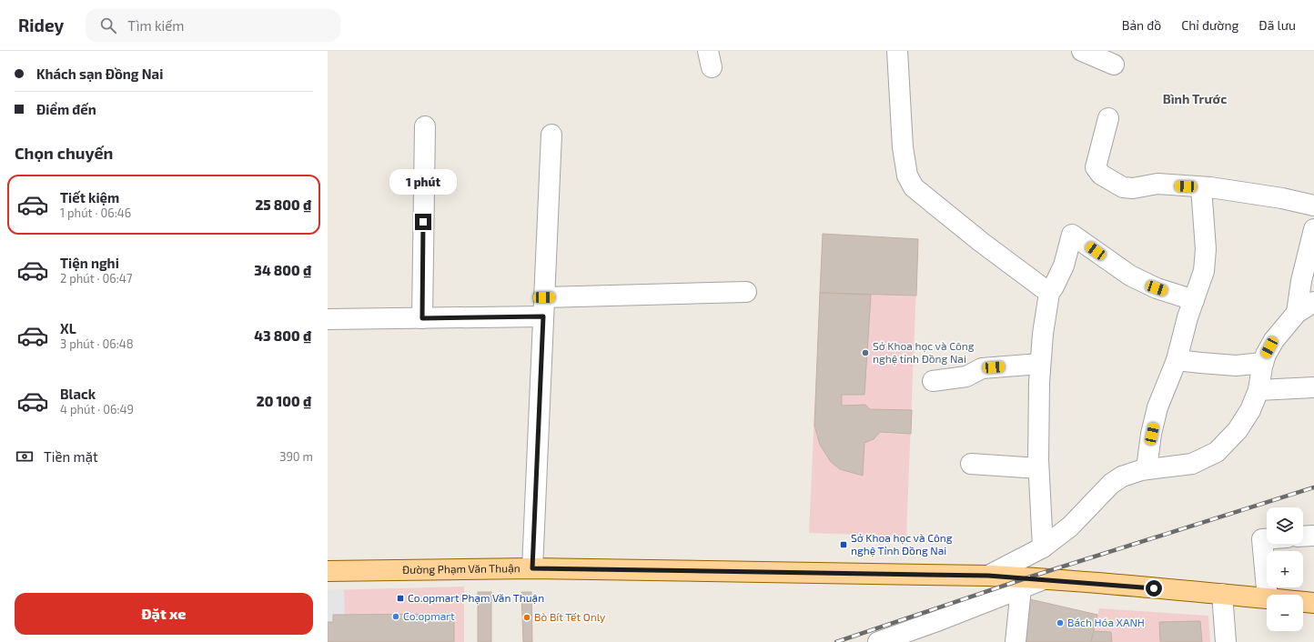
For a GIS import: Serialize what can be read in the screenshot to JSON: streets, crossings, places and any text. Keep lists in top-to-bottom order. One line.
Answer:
{"streets":{"main road":["Đường Phạm Văn Thuận"]},"districts":["Bình Trước"],"places":{"other":["Sở Khoa học và Công nghệ tỉnh Đồng Nai","Co.opmart","Bò Bít Tết Only","Bách Hóa XANH"],"transit":["Sở Khoa học và Công nghệ Tỉnh Đồng Nai","Co.opmart Phạm Văn Thuận"]},"page":{"header":"Ridey","search":"Tìm kiếm","nav":["Bản đồ","Chỉ đường","Đã lưu"],"banner":["Khách sạn Đồng Nai","Điểm đến"],"heading":"Chọn chuyến","bubble":"1 phút","list":[{"name":"Tiết kiệm","note":"1 phút · 06:46","value":"25 800 ₫"},{"name":"Tiện nghi","note":"2 phút · 06:47","value":"34 800 ₫"},{"name":"XL","note":"3 phút · 06:48","value":"43 800 ₫"},{"name":"Black","note":"4 phút · 06:49","value":"20 100 ₫"}],"pay":["Tiền mặt","390 m"],"map_buttons":["+","−"],"buttons":"Đặt xe"}}
